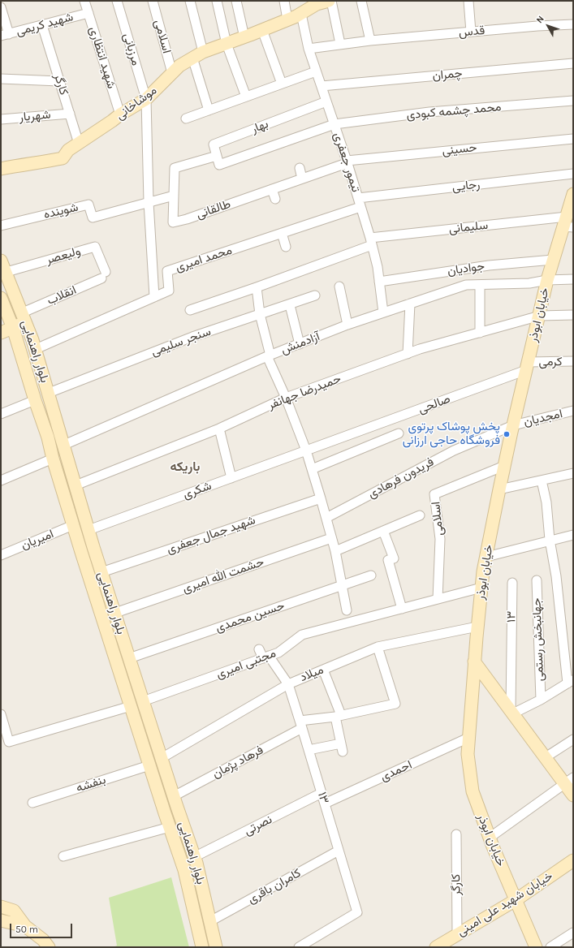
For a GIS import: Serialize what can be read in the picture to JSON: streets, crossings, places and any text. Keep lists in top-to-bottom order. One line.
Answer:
{"streets":{"street":["شهید کریمی","قدس","اسلامی","مرزبانی","شهید انتظاری","چمران","کارگر","موشاخانی","محمد چشمه کبودی","شهریار","بهار","حسینی","تیمور جعفری","رجایی","طالقانی","شوینده","سلیمانی","ولیعصر","محمد امیری","جوادیان","انقلاب","خیابان ابوذر","سنجر سلیمی","آزادمنش","بلوار راهنمایی","کرمی","حمیدرضا جهانفر","صالحی","امجدیان","فریدون فرهادی","شکری","شهید جمال جعفری","امیریان","حشمت الله امیری","حسین محمدی","۱۳","جهانبخش رستمی","مجتبی امیری","میلاد","فرهاد پژمان","احمدی","بنفشه","نصرتی","کامران باقری","خیابان شهید علی امینی"]},"crossings":[["شهید کریمی","شهید انتظاری"],["شهید کریمی","کارگر"],["قدس","تیمور جعفری"],["اسلامی","موشاخانی"],["اسلامی","خیابان ابوذر"],["اسلامی","مجتبی امیری"],["مرزبانی","موشاخانی"],["شهید انتظاری","موشاخانی"],["چمران","تیمور جعفری"],["کارگر","موشاخانی"],["کارگر","شهریار"],["کارگر","خیابان شهید علی امینی"],["موشاخانی","تیمور جعفری"],["محمد چشمه کبودی","تیمور جعفری"],["بهار","تیمور جعفری"],["بهار","طالقانی"],["حسینی","تیمور جعفری"],["حسینی","طالقانی"],["تیمور جعفری","رجایی"],["تیمور جعفری","طالقانی"],["تیمور جعفری","سلیمانی"],["تیمور جعفری","محمد امیری"],["تیمور جعفری","جوادیان"],["تیمور جعفری","آزادمنش"],["رجایی","محمد امیری"],["سلیمانی","خیابان ابوذر"],["ولیعصر","انقلاب"],["ولیعصر","بلوار راهنمایی"],["محمد امیری","بلوار راهنمایی"],["جوادیان","خیابان ابوذر"],["انقلاب","بلوار راهنمایی"],["خیابان ابوذر","آزادمنش"],["خیابان ابوذر","کرمی"],["خیابان ابوذر","حمیدرضا جهانفر"],["خیابان ابوذر","صالحی"],["خیابان ابوذر","امجدیان"],["خیابان ابوذر","فریدون فرهادی"],["خیابان ابوذر","مجتبی امیری"],["خیابان ابوذر","میلاد"],["خیابان ابوذر","احمدی"],["خیابان ابوذر","خیابان شهید علی امینی"],["سنجر سلیمی","بلوار راهنمایی"],["آزادمنش","بلوار راهنمایی"],["بلوار راهنمایی","حمیدرضا جهانفر"],["بلوار راهنمایی","شکری"],["بلوار راهنمایی","شهید جمال جعفری"],["بلوار راهنمایی","امیریان"],["بلوار راهنمایی","حشمت الله امیری"],["بلوار راهنمایی","حسین محمدی"],["بلوار راهنمایی","مجتبی امیری"],["بلوار راهنمایی","میلاد"],["بلوار راهنمایی","فرهاد پژمان"],["بلوار راهنمایی","بنفشه"],["بلوار راهنمایی","نصرتی"],["بلوار راهنمایی","کامران باقری"],["کرمی","صالحی"],["صالحی","شکری"],["امجدیان","فریدون فرهادی"],["۱۳","مجتبی امیری"],["۱۳","میلاد"],["۱۳","فرهاد پژمان"],["۱۳","احمدی"],["۱۳","نصرتی"],["۱۳","کامران باقری"]],"districts":["باریکه"],"places":["پخش پوشاک پرتوی فروشگاه حاجی ارزانی"],"scale_bar":"50 m","north":"top left"}
